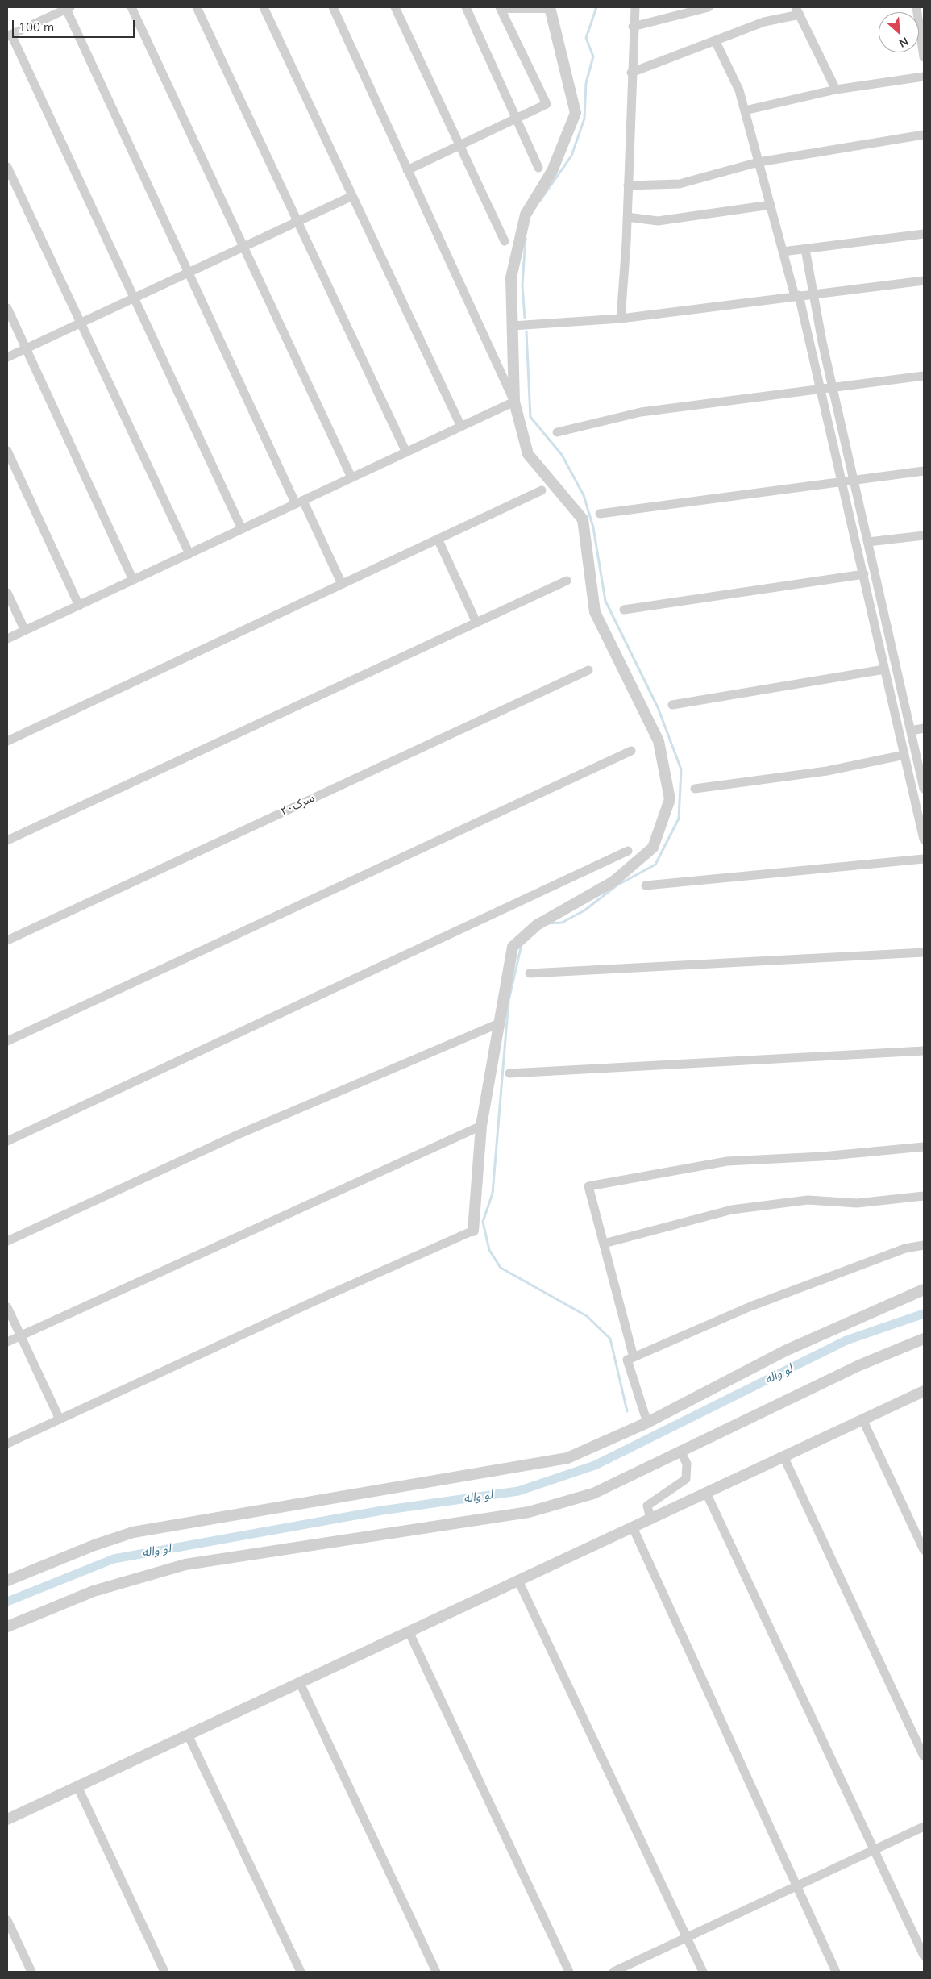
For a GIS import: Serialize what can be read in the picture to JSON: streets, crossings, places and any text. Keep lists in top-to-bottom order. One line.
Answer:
{"streets":{"street":["سرک۲۰"]},"water":["لو واله"],"scale_bar":"100 m","north":"bottom right"}
